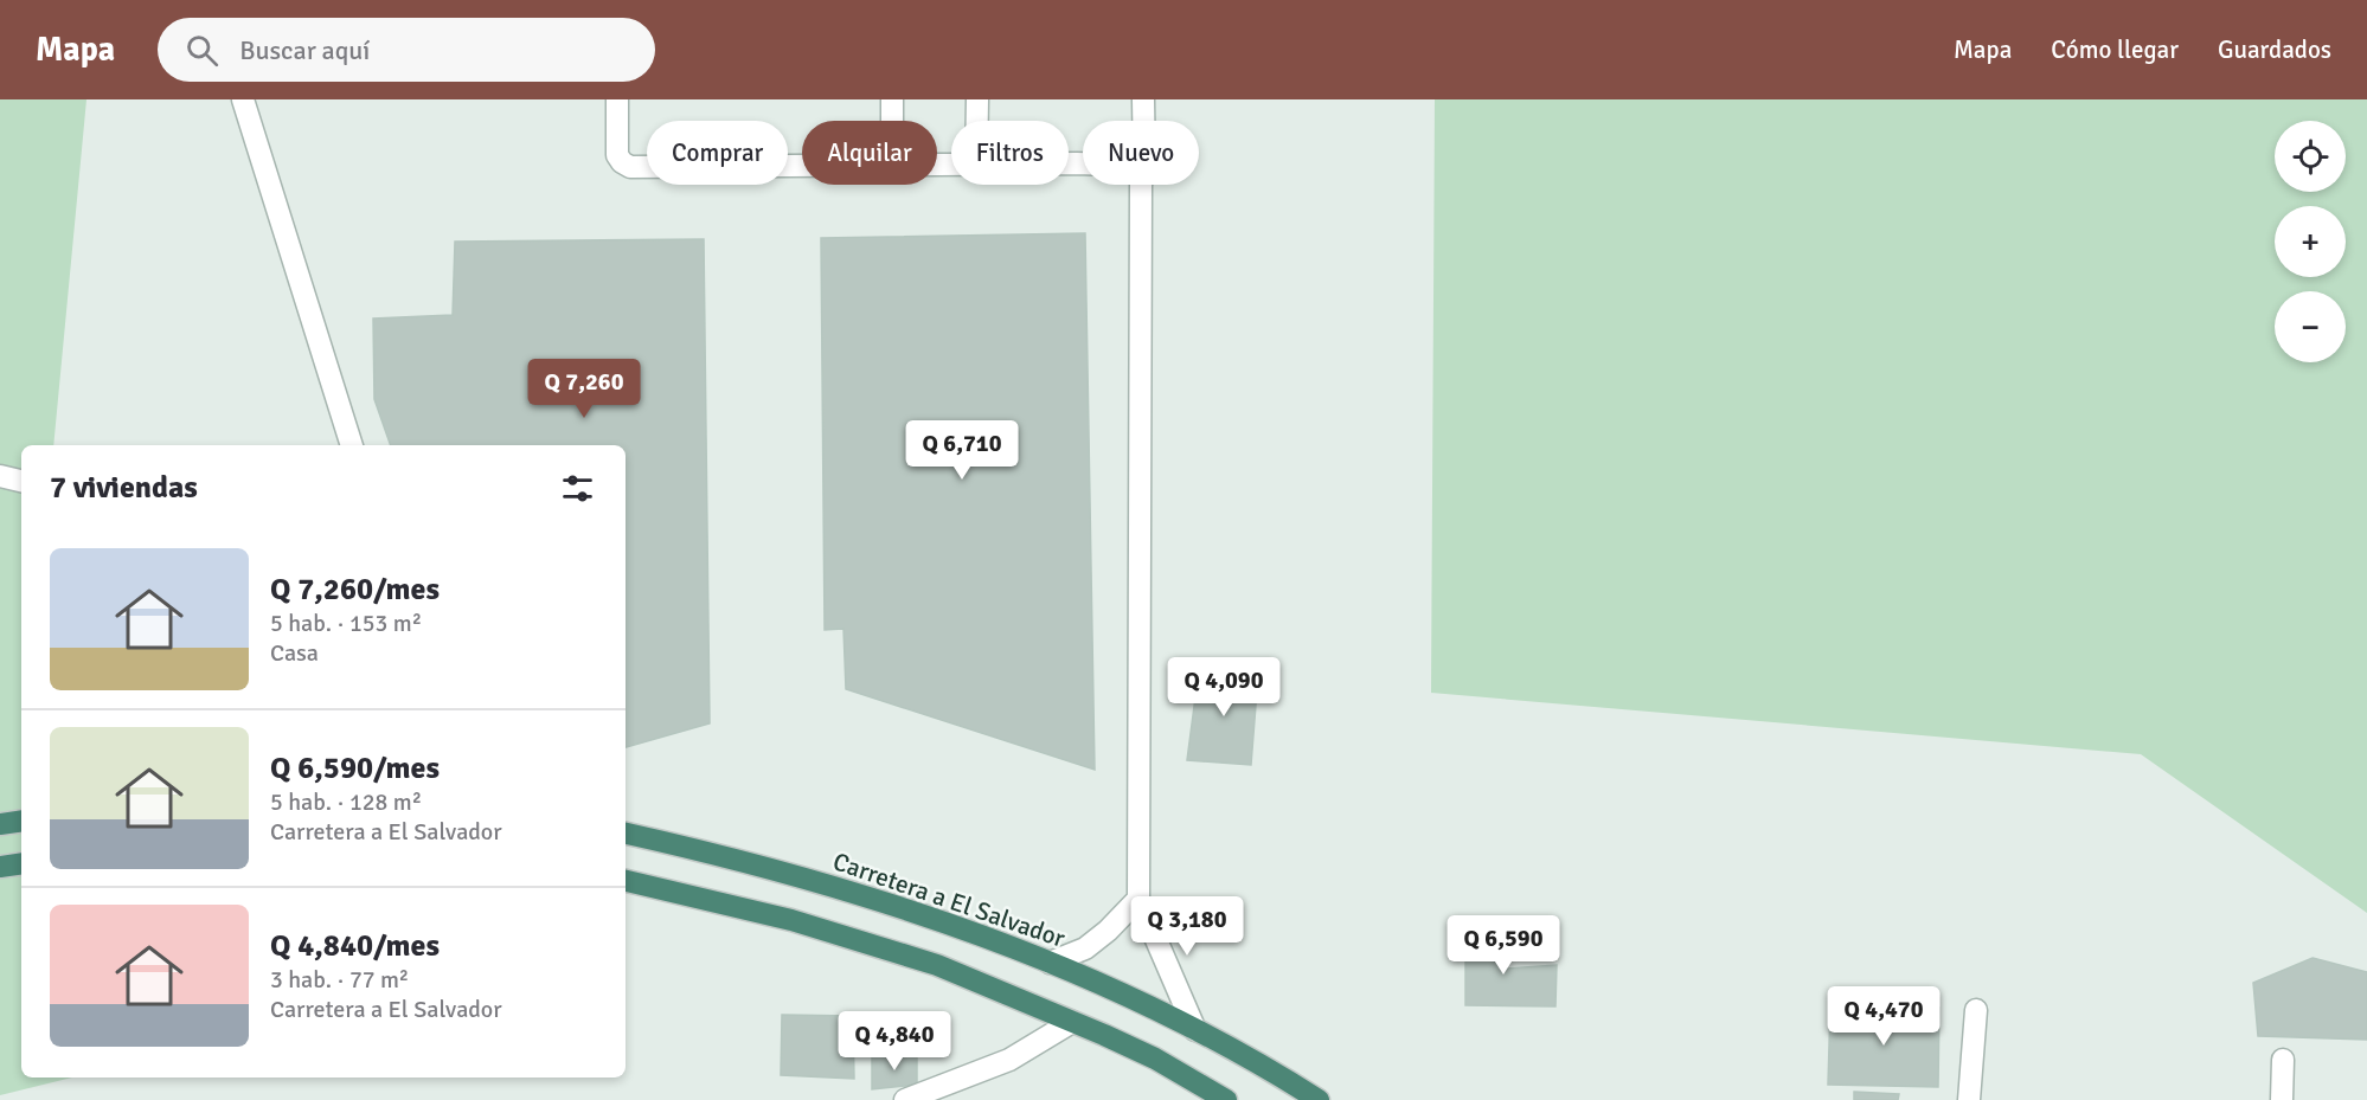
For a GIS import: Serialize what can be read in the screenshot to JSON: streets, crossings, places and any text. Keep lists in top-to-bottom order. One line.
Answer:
{"streets":{"highway":["Carretera a El Salvador"]},"page":{"header":"Mapa","search":"Buscar aquí","nav":["Mapa","Cómo llegar","Guardados"],"map_buttons":["+","−"],"chip":["Comprar","Alquilar","Filtros","Nuevo"],"price":["Q 7,260","Q 6,710","Q 4,090","Q 3,180","Q 6,590","Q 4,470","Q 4,840"],"heading":"7 viviendas","list":[{"name":"Q 7,260/mes","note":"5 hab. · 153 m² · Casa"},{"name":"Q 6,590/mes","note":"5 hab. · 128 m² · Carretera a El Salvador"},{"name":"Q 4,840/mes","note":"3 hab. · 77 m² · Carretera a El Salvador"}]}}
